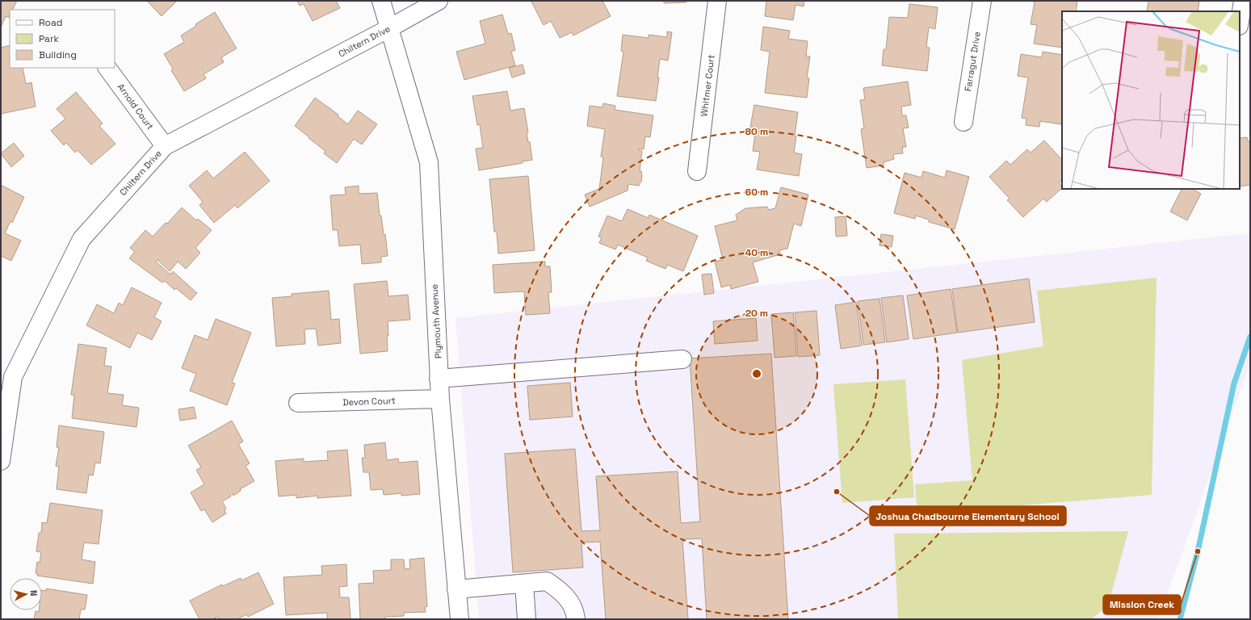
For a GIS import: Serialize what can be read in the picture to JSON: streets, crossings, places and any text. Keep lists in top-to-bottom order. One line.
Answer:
{"streets":{"street":["Chiltern Drive","Farragut Drive","Whitmer Court","Arnold Court","Plymouth Avenue","Devon Court"]},"crossings":[["Chiltern Drive","Arnold Court"],["Chiltern Drive","Plymouth Avenue"],["Plymouth Avenue","Devon Court"]],"places":["Joshua Chadbourne Elementary School","Mission Creek"],"legend":["Road","Park","Building"],"north":"right","rings":["80 m","60 m","40 m","20 m"]}
